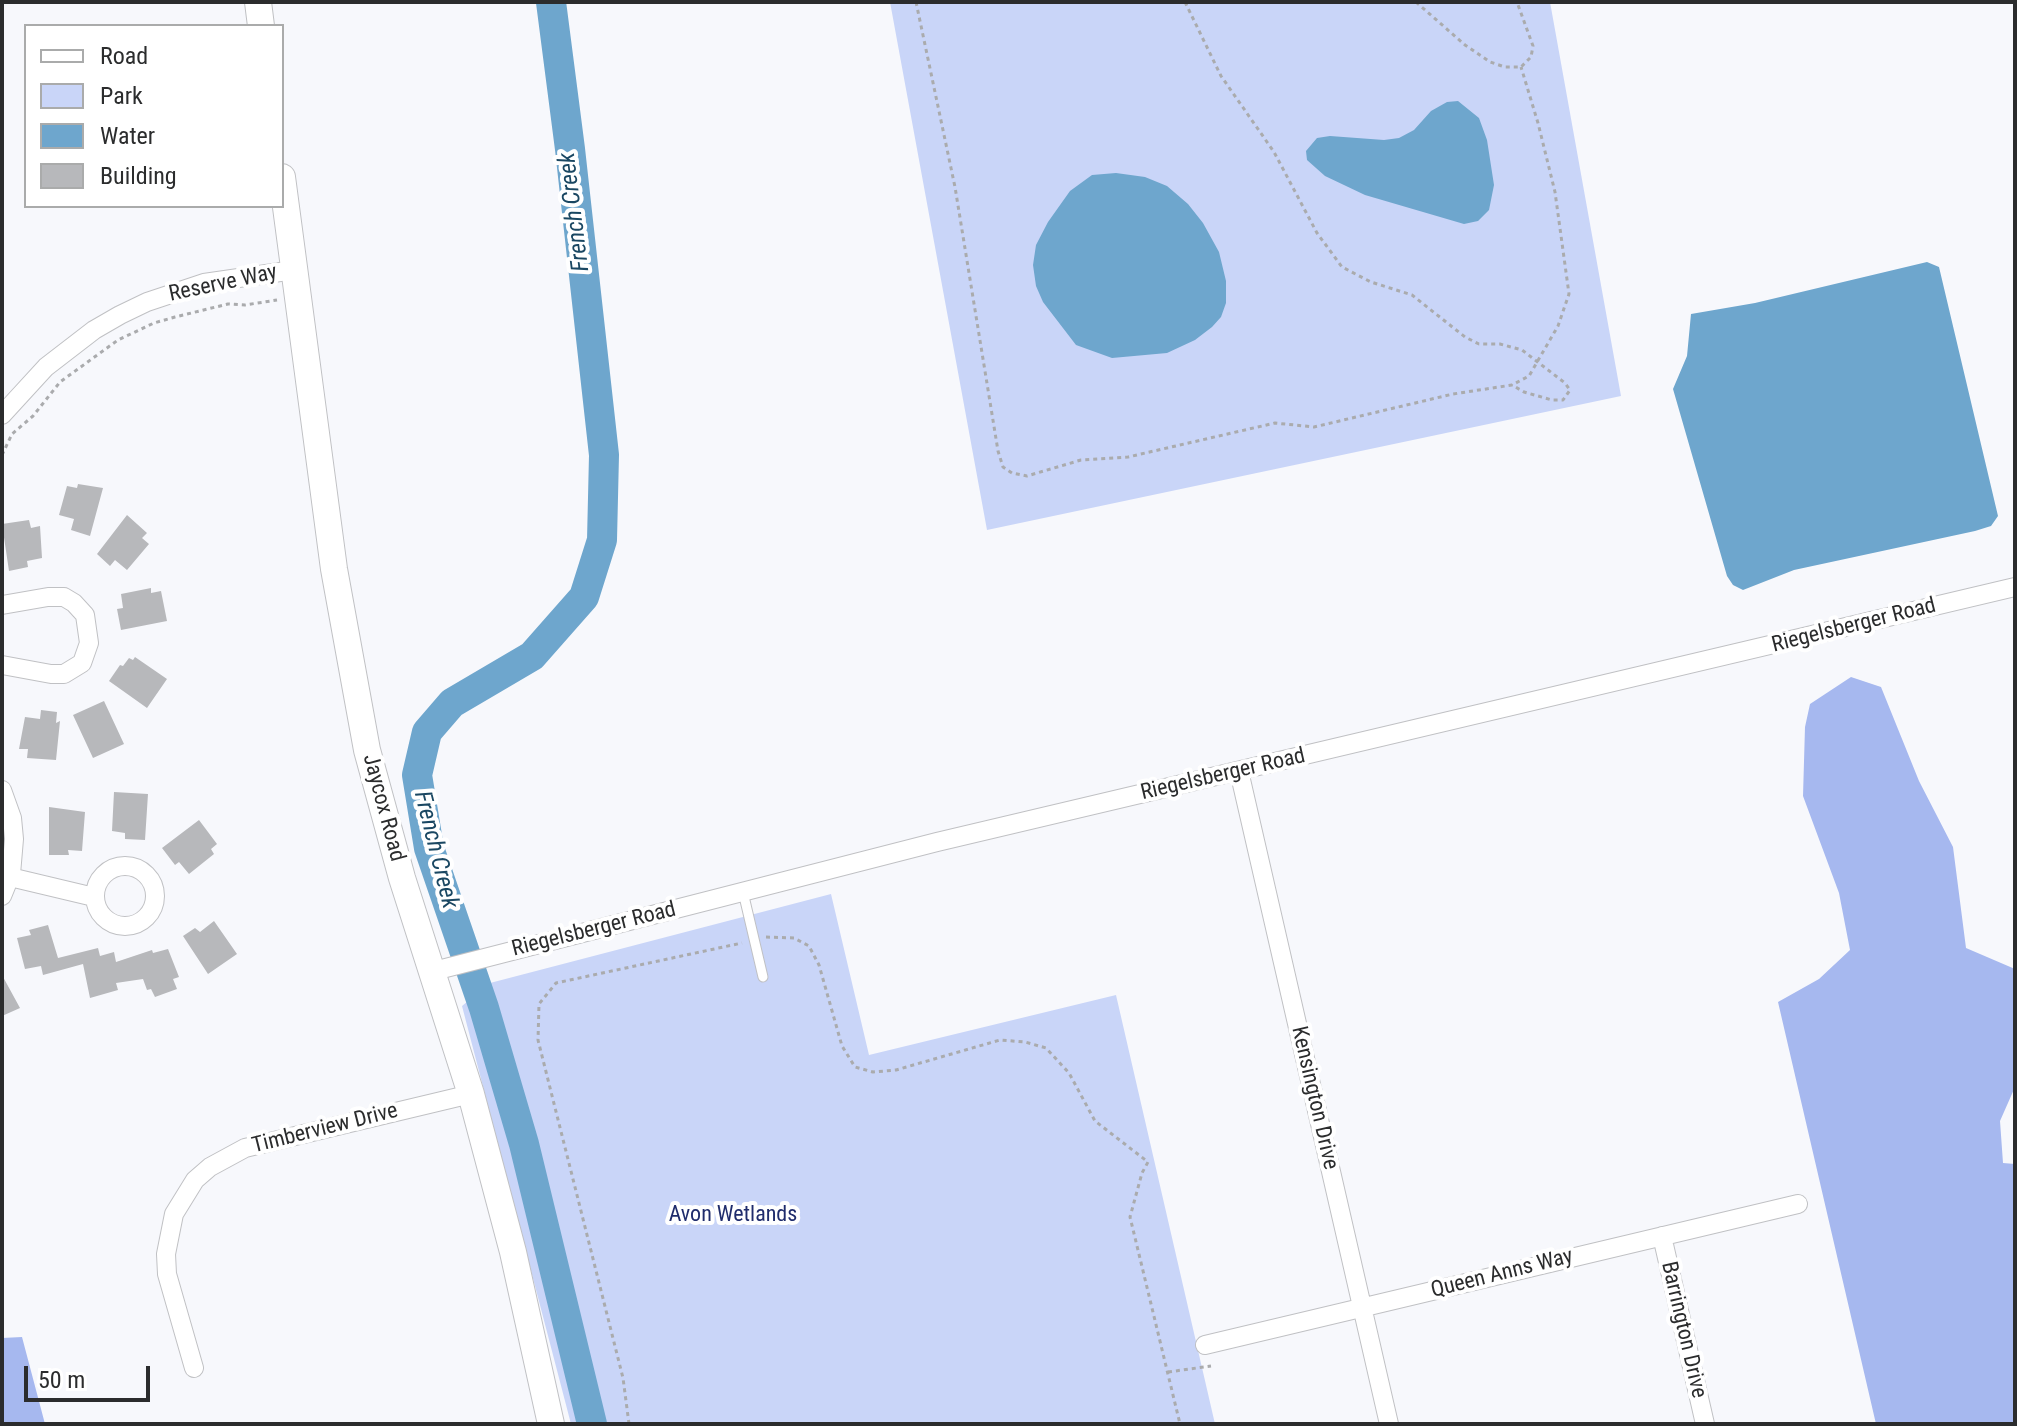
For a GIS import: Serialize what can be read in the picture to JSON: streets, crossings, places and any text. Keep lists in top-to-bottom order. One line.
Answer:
{"streets":{"street":["Reserve Way","Riegelsberger Road","Jaycox Road","Kensington Drive","Timberview Drive","Queen Anns Way","Barrington Drive"]},"crossings":[["Reserve Way","Jaycox Road"],["Riegelsberger Road","Jaycox Road"],["Riegelsberger Road","Kensington Drive"],["Jaycox Road","Timberview Drive"],["Kensington Drive","Queen Anns Way"],["Queen Anns Way","Barrington Drive"]],"water":["French Creek"],"parks":["Avon Wetlands"],"legend":["Road","Park","Water","Building"],"scale_bar":"50 m"}
